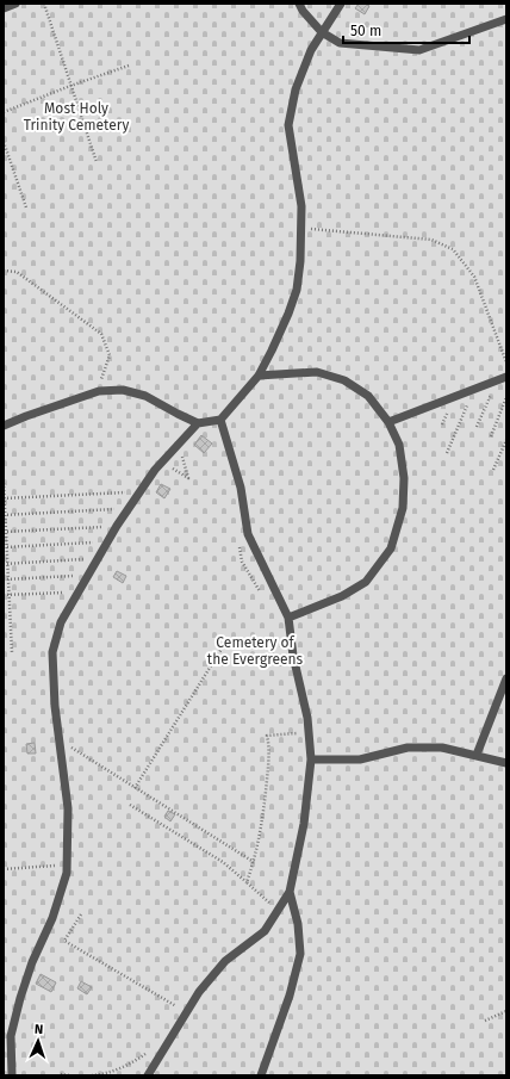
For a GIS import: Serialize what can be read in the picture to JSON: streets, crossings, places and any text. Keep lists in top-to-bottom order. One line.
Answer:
{"parks":["Most Holy Trinity Cemetery","Cemetery of the Evergreens"],"scale_bar":"50 m","north":"top"}
